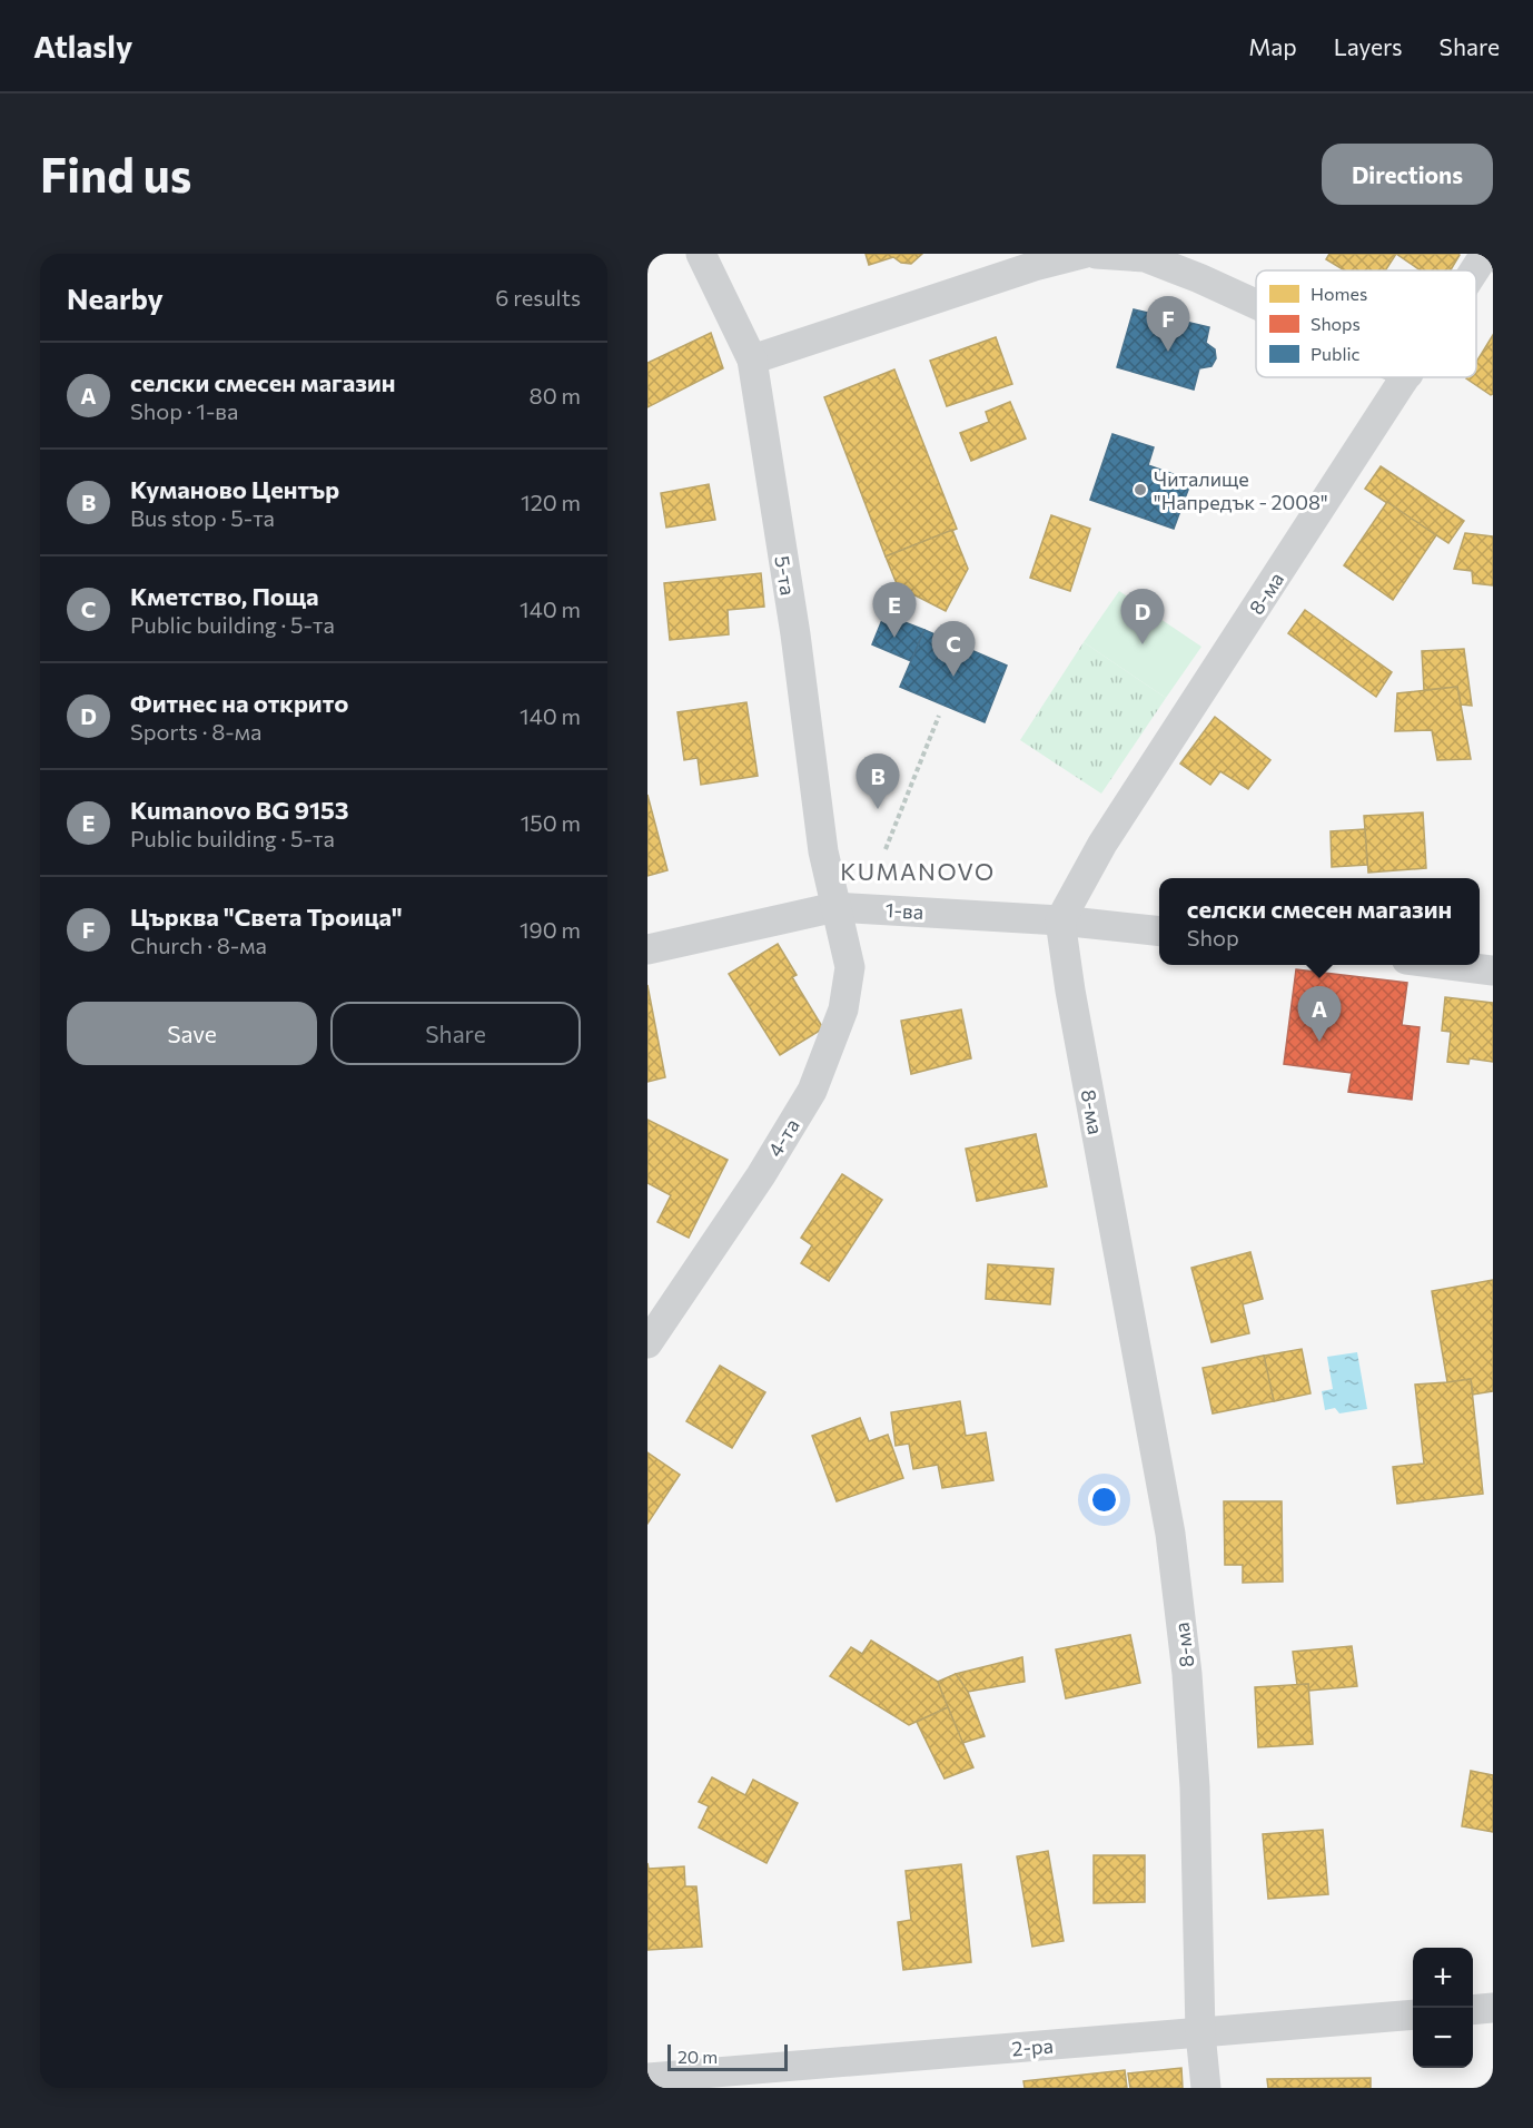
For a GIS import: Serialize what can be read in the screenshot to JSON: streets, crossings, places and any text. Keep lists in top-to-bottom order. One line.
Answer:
{"streets":{"street":["5-та","8-ма","1-ва","4-та","2-ра"]},"crossings":[["5-та","1-ва"],["5-та","4-та"],["8-ма","1-ва"],["8-ма","2-ра"],["1-ва","4-та"]],"districts":["KUMANOVO"],"places":["Читалище \"Напредък - 2008\""],"legend":["Homes","Shops","Public"],"scale_bar":"20 m","page":{"header":"Atlasly","nav":["Map","Layers","Share"],"buttons":["Directions",["Save","Share"]],"title":"Find us","heading":["Nearby","6 results"],"pins":["F","E","D","C","B","A"],"list":[{"mark":"A","name":"селски смесен магазин","note":"Shop · 1-ва","value":"80 m"},{"mark":"B","name":"Куманово Център","note":"Bus stop · 5-та","value":"120 m"},{"mark":"C","name":"Кметство, Поща","note":"Public building · 5-та","value":"140 m"},{"mark":"D","name":"Фитнес на открито","note":"Sports · 8-ма","value":"140 m"},{"mark":"E","name":"Kumanovo BG 9153","note":"Public building · 5-та","value":"150 m"},{"mark":"F","name":"Църква \"Света Троица\"","note":"Church · 8-ма","value":"190 m"}],"popup":["селски смесен магазин","Shop"],"map_buttons":["+","−"],"scale":"20 m"}}
